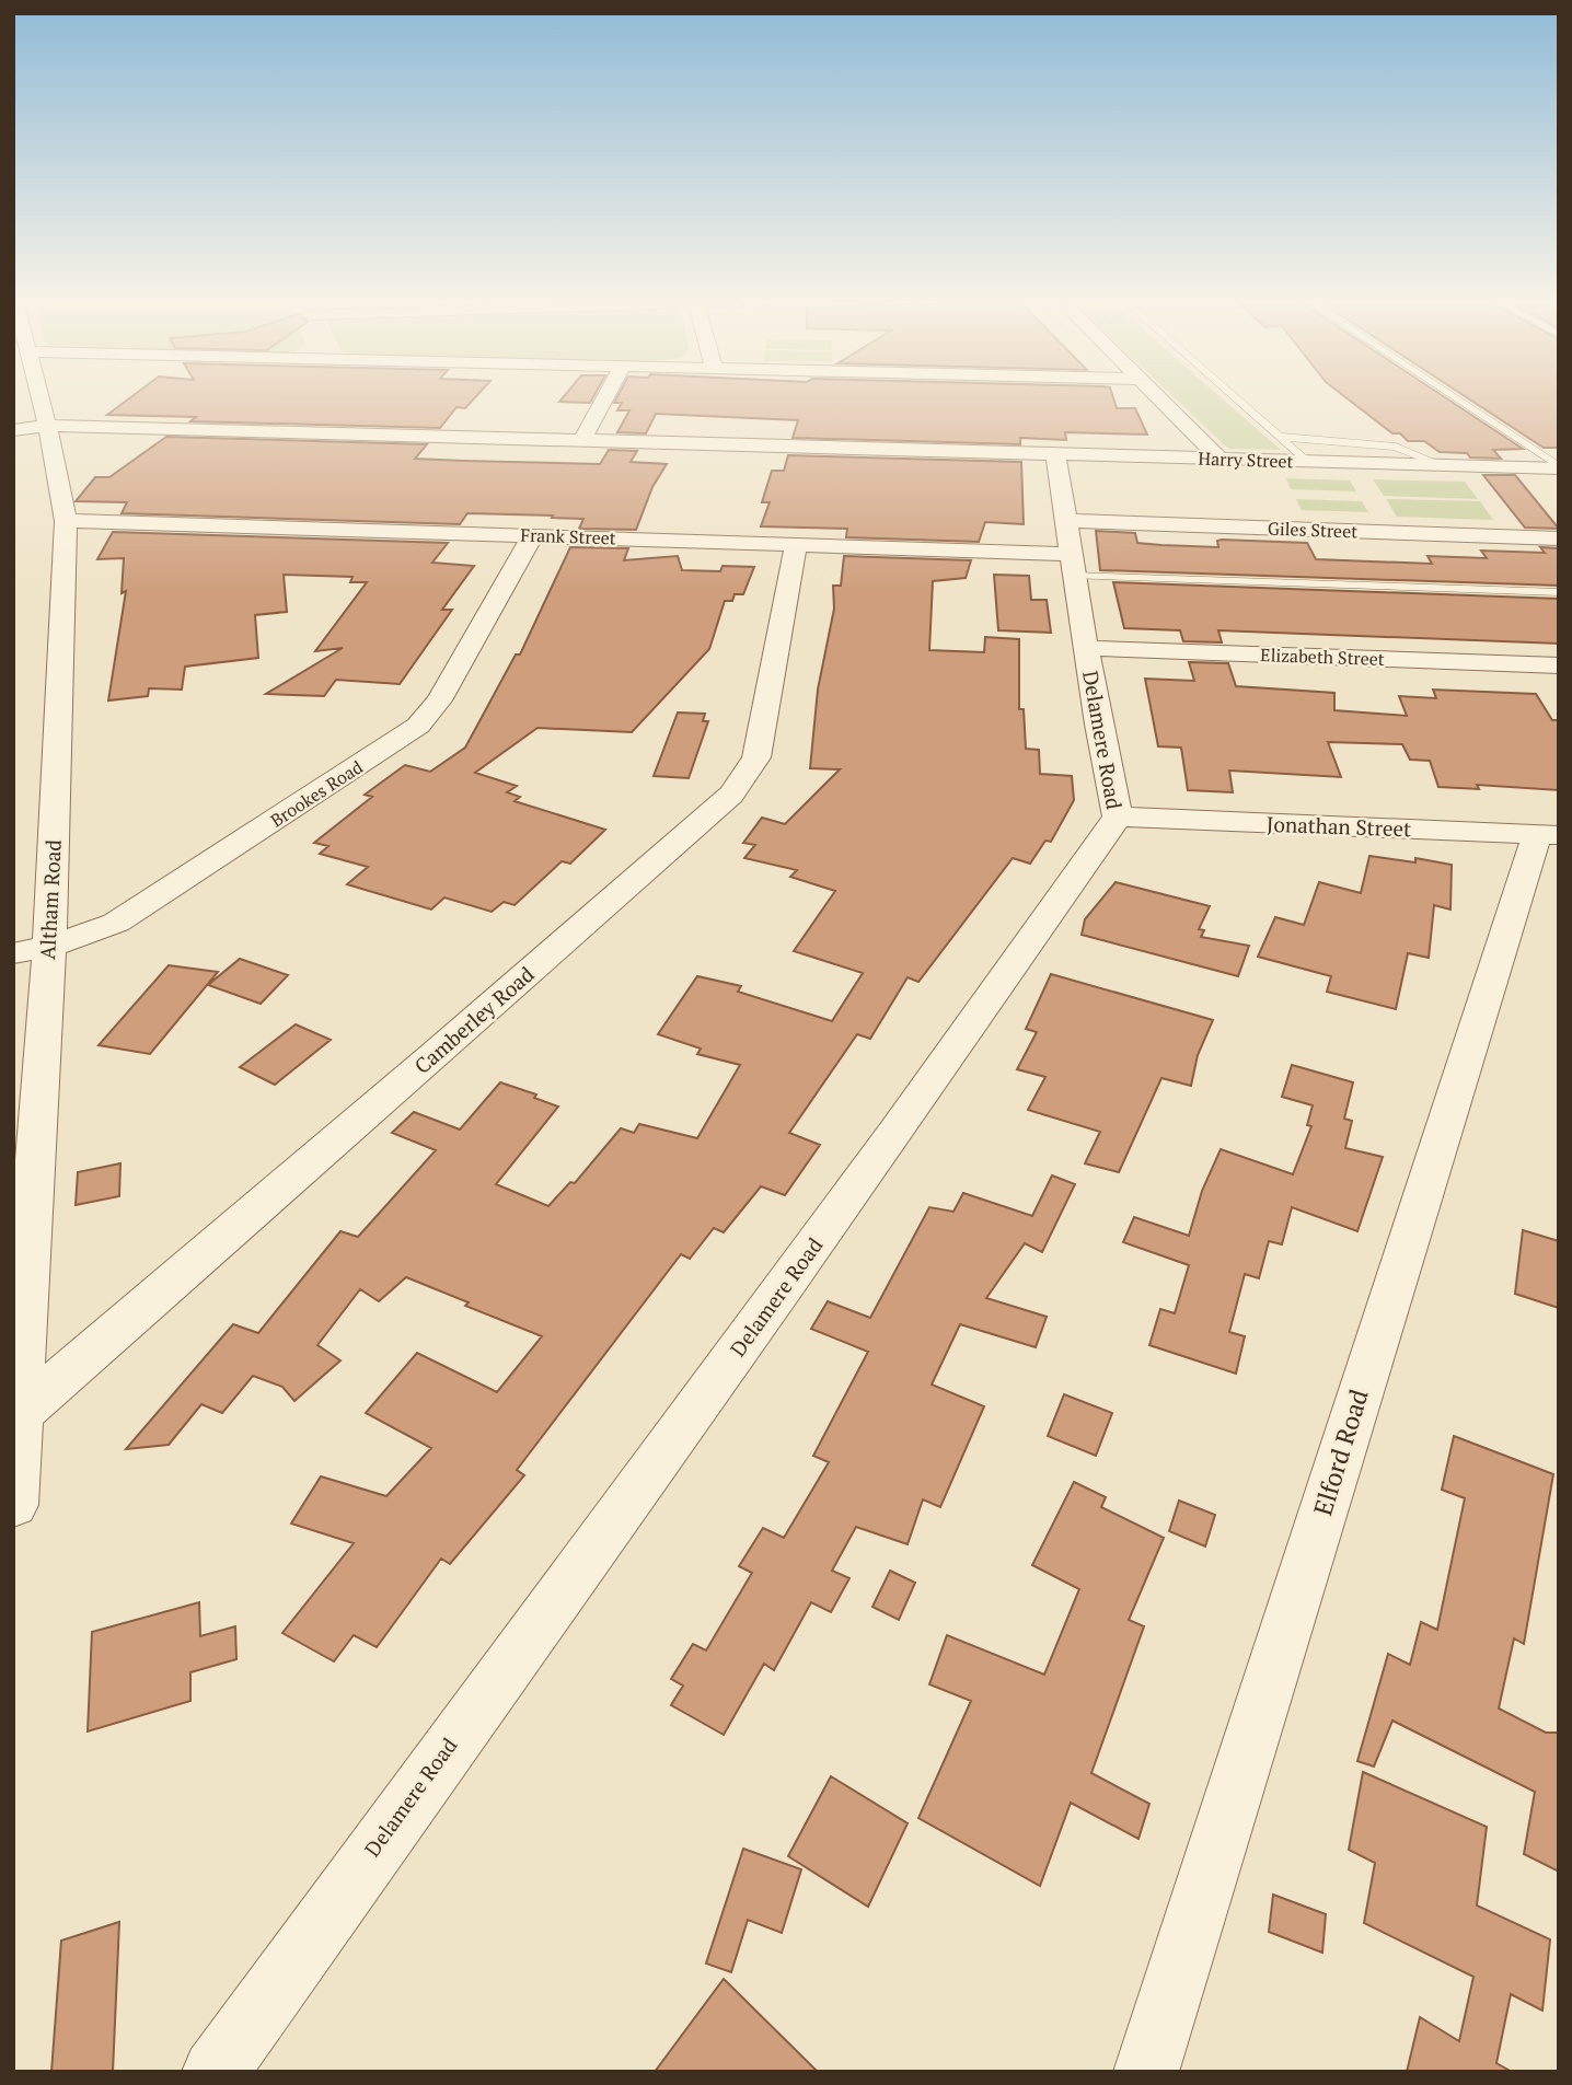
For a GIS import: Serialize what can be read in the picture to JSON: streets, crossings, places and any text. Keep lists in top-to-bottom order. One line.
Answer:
{"streets":{"street":["Harry Street","Giles Street","Frank Street","Elizabeth Street","Delamere Road","Brookes Road","Jonathan Street","Altham Road","Camberley Road","Elford Road"]},"crossings":[["Harry Street","Delamere Road"],["Harry Street","Altham Road"],["Giles Street","Frank Street"],["Giles Street","Delamere Road"],["Frank Street","Delamere Road"],["Frank Street","Brookes Road"],["Frank Street","Altham Road"],["Frank Street","Camberley Road"],["Elizabeth Street","Delamere Road"],["Delamere Road","Jonathan Street"],["Brookes Road","Altham Road"],["Jonathan Street","Elford Road"],["Altham Road","Camberley Road"]]}
